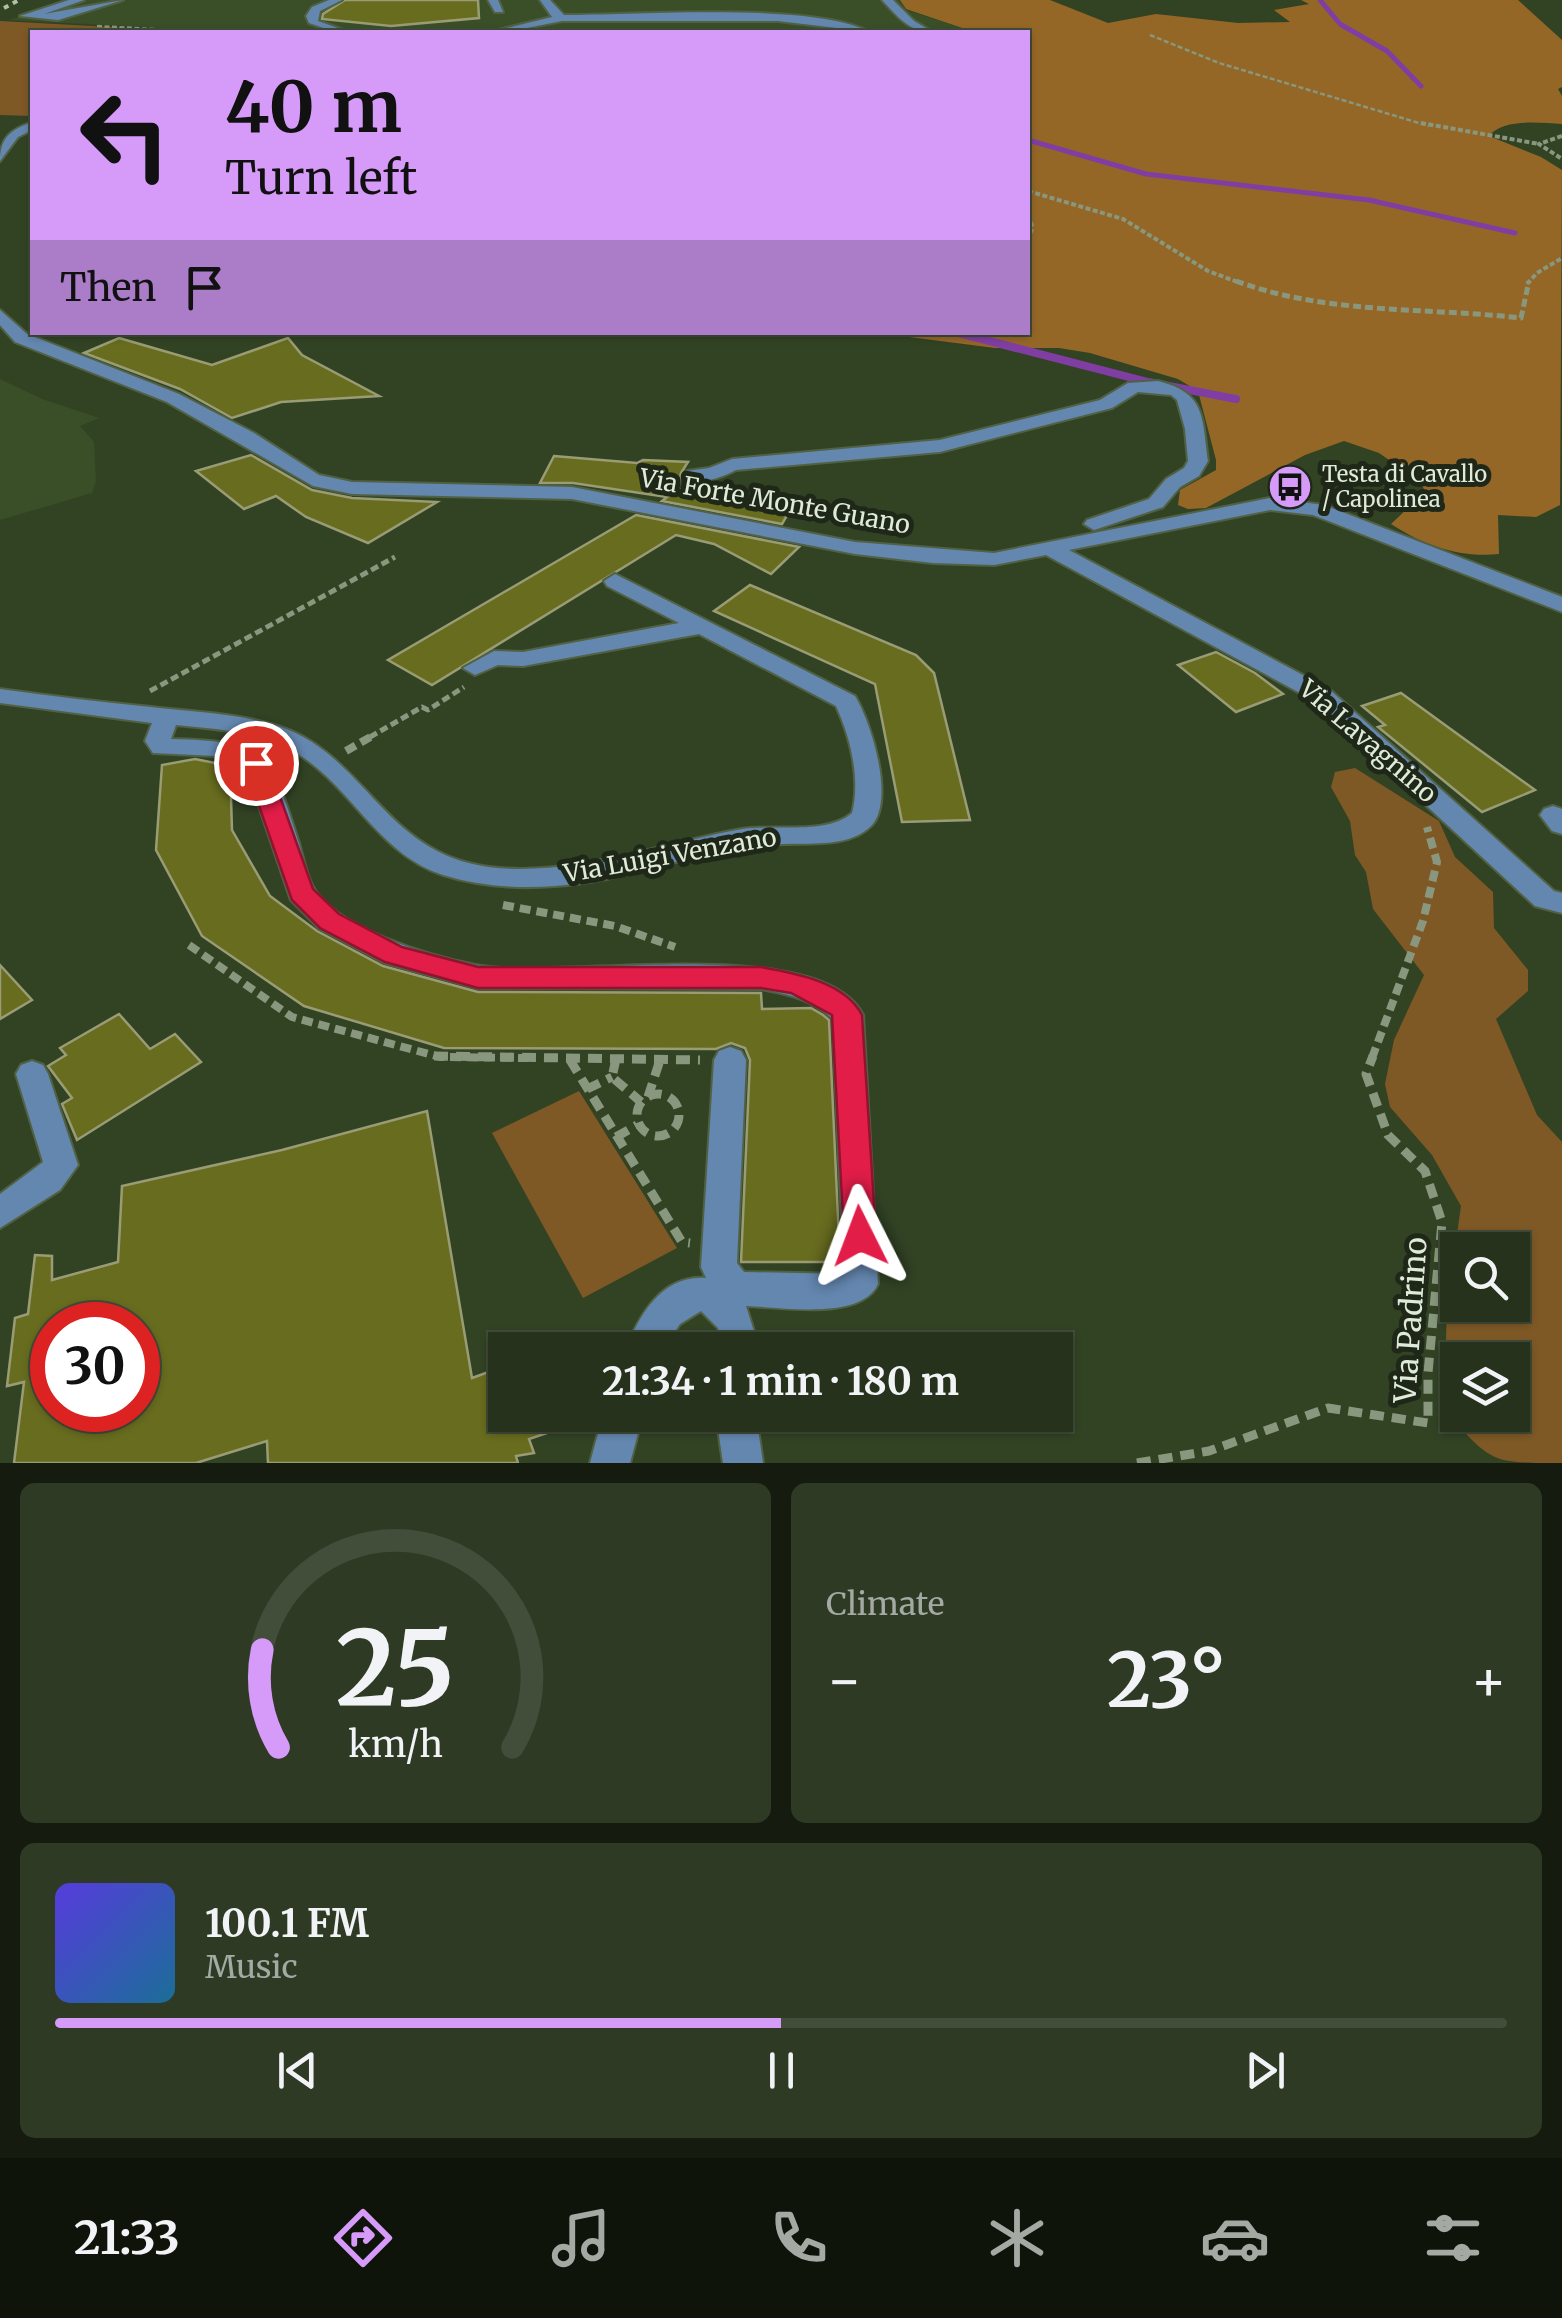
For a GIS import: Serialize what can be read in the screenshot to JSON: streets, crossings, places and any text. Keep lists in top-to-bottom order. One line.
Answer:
{"streets":{"street":["Via Forte Monte Guano","Via Lavagnino","Via Luigi Venzano"],"path":["Via Padrino"]},"crossings":[["Via Forte Monte Guano","Via Lavagnino"],["Via Lavagnino","Via Padrino"]],"places":{"bus stop":["Testa di Cavallo / Capolinea"]},"page":{"turn":["40 m","Turn left"],"then":"Then","limit":"30","trip":"21:34 · 1 min · 180 m","tile":"Climate","heat":["−","23°","+"],"song":["100.1 FM","Music"],"tabs":"21:33","gauge":["25","km/h"]}}
